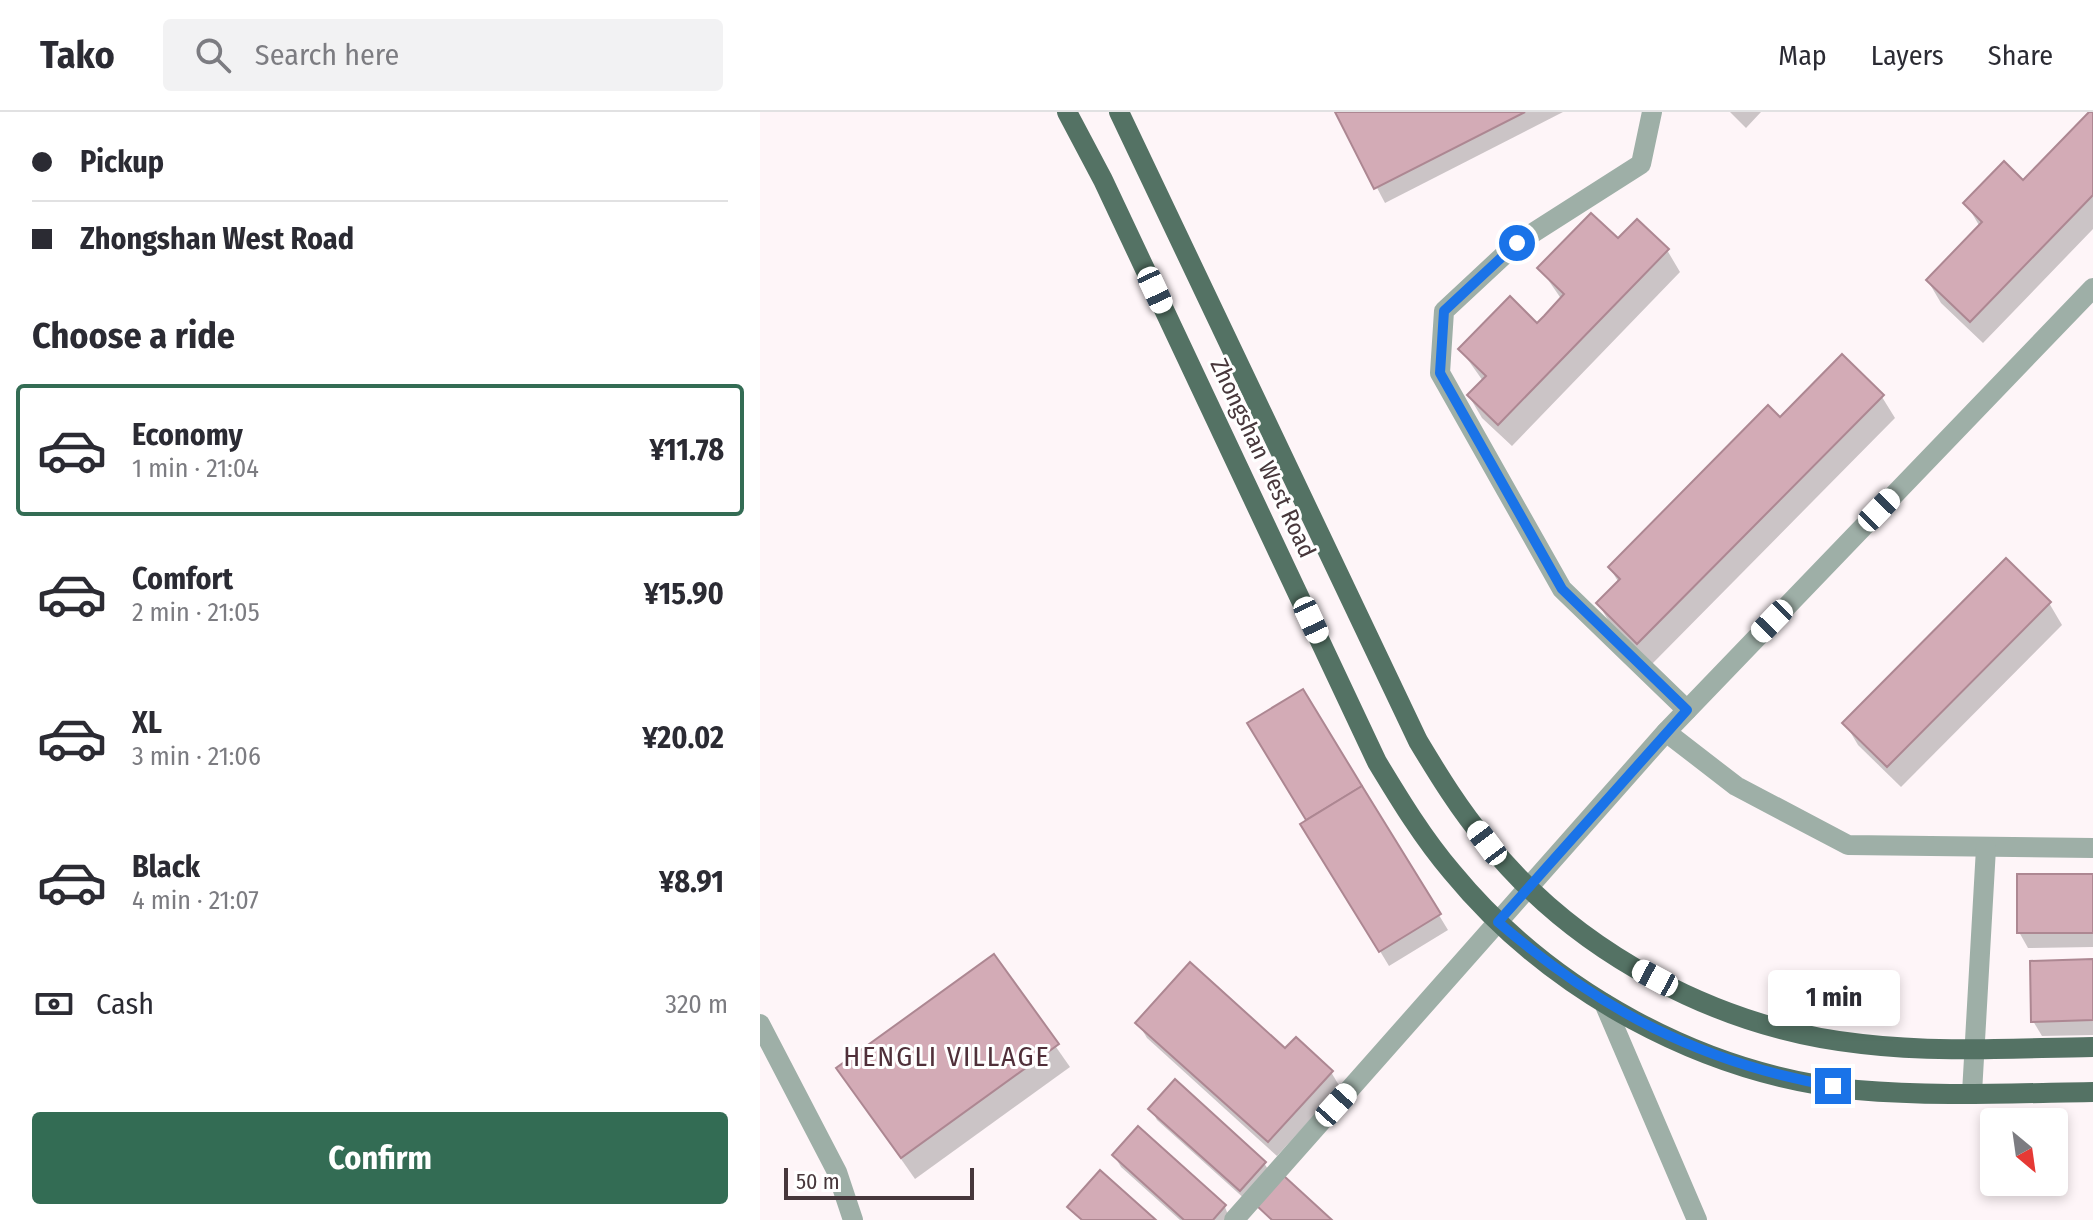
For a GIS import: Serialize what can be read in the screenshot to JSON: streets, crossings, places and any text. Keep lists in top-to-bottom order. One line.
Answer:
{"streets":{"main road":["Zhongshan West Road"]},"districts":["HENGLI VILLAGE"],"scale_bar":"50 m","north":"bottom right","page":{"header":"Tako","search":"Search here","nav":["Map","Layers","Share"],"banner":["Pickup","Zhongshan West Road"],"heading":"Choose a ride","list":[{"name":"Economy","note":"1 min · 21:04","value":"¥11.78"},{"name":"Comfort","note":"2 min · 21:05","value":"¥15.90"},{"name":"XL","note":"3 min · 21:06","value":"¥20.02"},{"name":"Black","note":"4 min · 21:07","value":"¥8.91"}],"pay":["Cash","320 m"],"bubble":"1 min","buttons":"Confirm","scale":"50 m"}}
